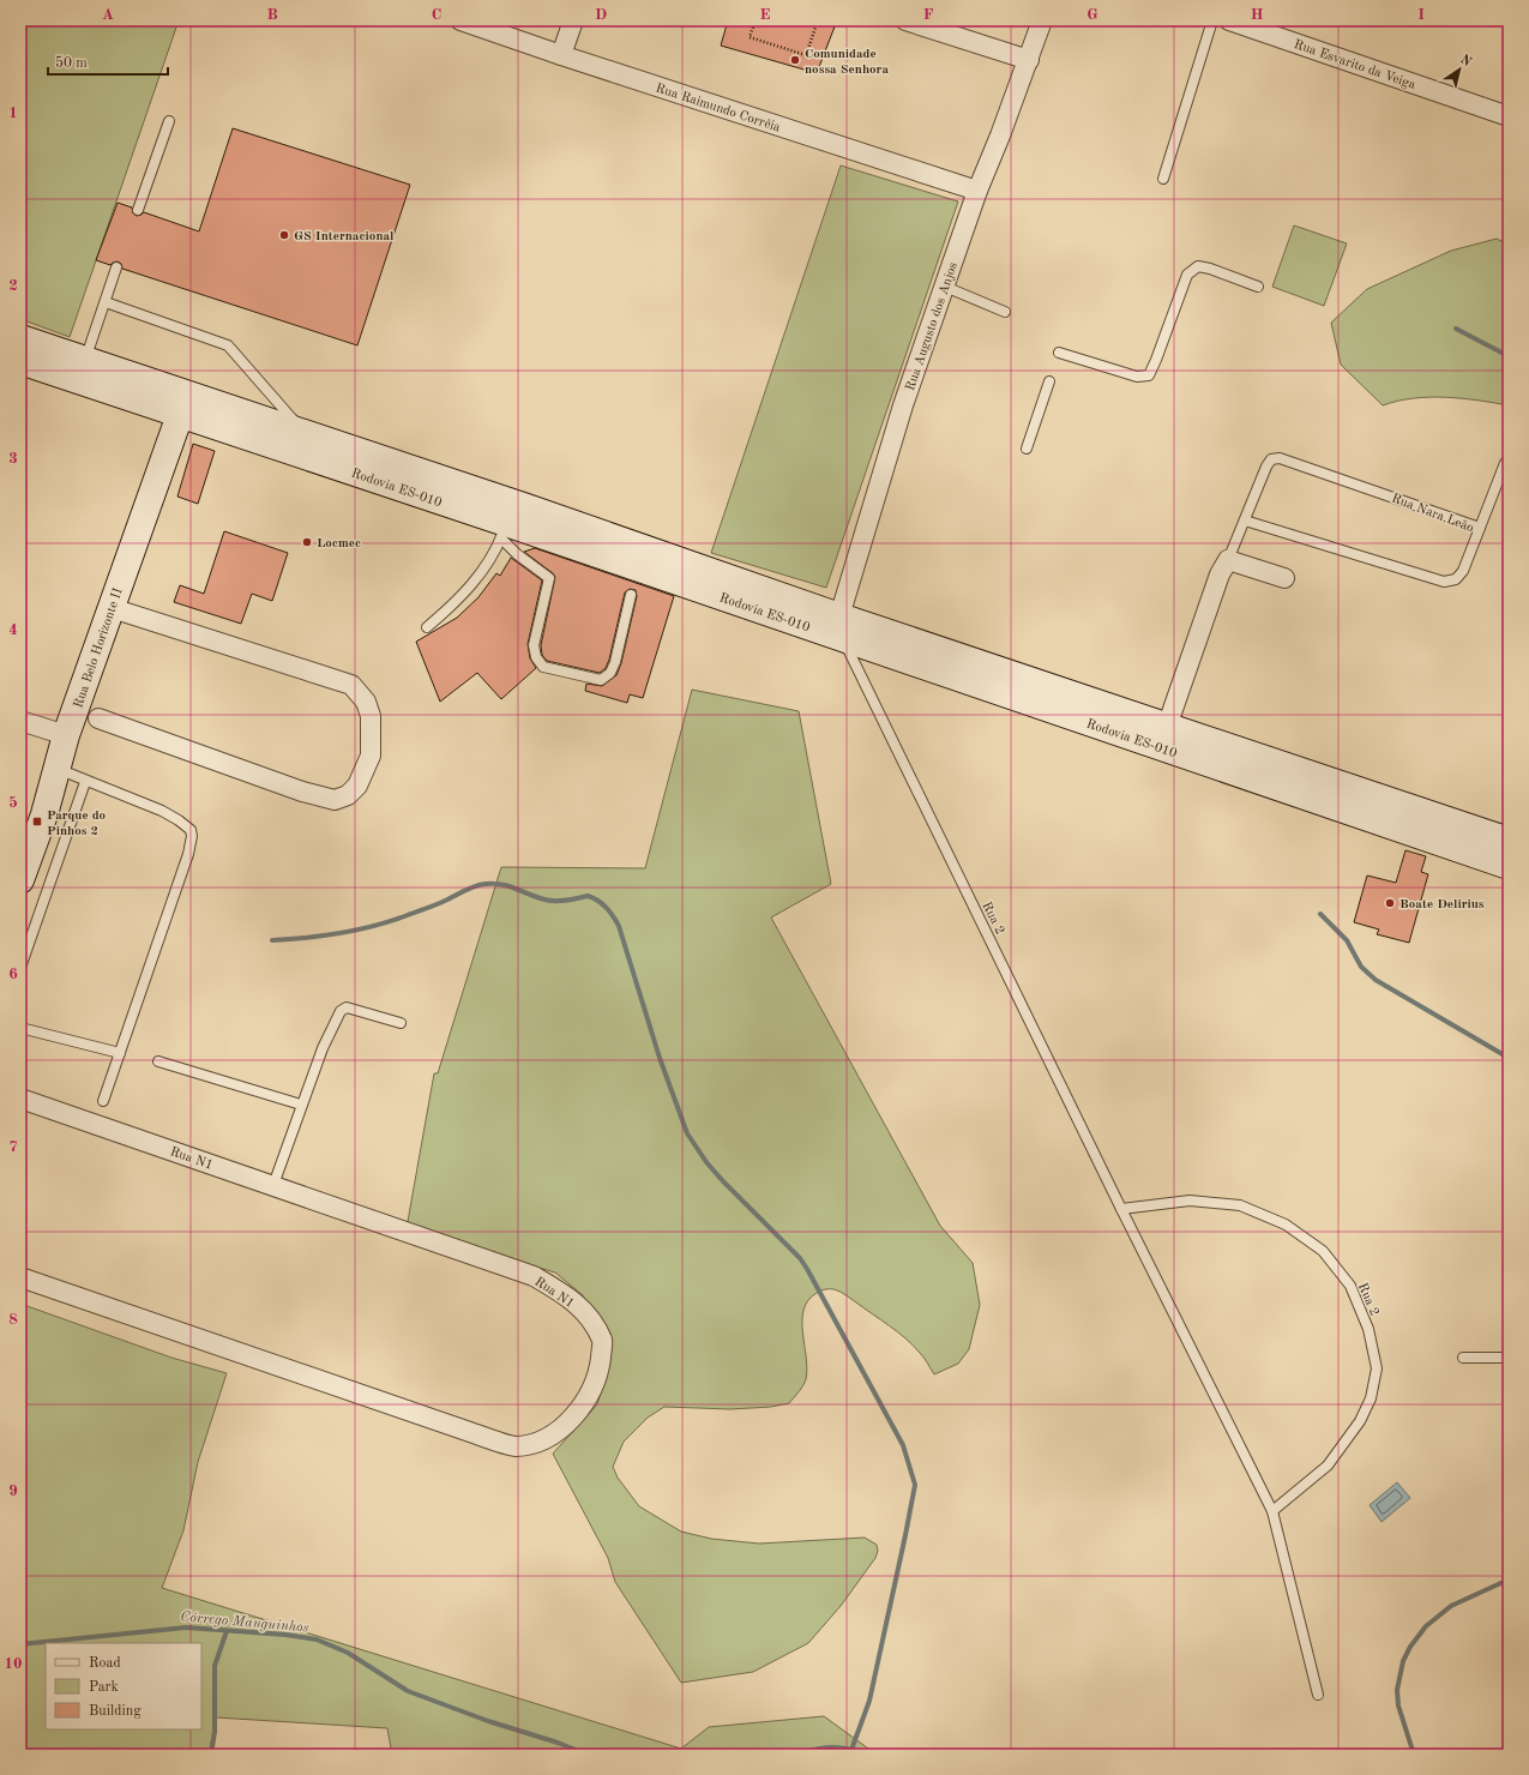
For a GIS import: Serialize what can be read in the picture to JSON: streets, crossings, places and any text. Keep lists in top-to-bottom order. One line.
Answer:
{"streets":{"main road":["Rodovia ES-010","Rua Belo Horizonte II"],"street":["Rua Esvarito da Veiga","Rua Raimundo Corrêia","Rua Augusto dos Anjos","Rua Nara Leão","Rua N1"],"lane":["Rua 2"]},"crossings":[["Rua Raimundo Corrêia","Rua Augusto dos Anjos"],["Rua Augusto dos Anjos","Rodovia ES-010"],["Rua Augusto dos Anjos","Rua 2"],["Rodovia ES-010","Rua Nara Leão"],["Rodovia ES-010","Rua Belo Horizonte II"],["Rodovia ES-010","Rua 2"]],"water":["Córrego Manguinhos"],"places":{"other":["Comunidade nossa Senhora","GS Internacional","Locmec","Boate Delirius"],"transit":["Parque do Pinhos 2"]},"legend":["Road","Park","Building"],"scale_bar":"50 m","north":"top right","grid":{"columns":["A","B","C","D","E","F","G","H","I"],"rows":["1","2","3","4","5","6","7","8","9","10"]}}
